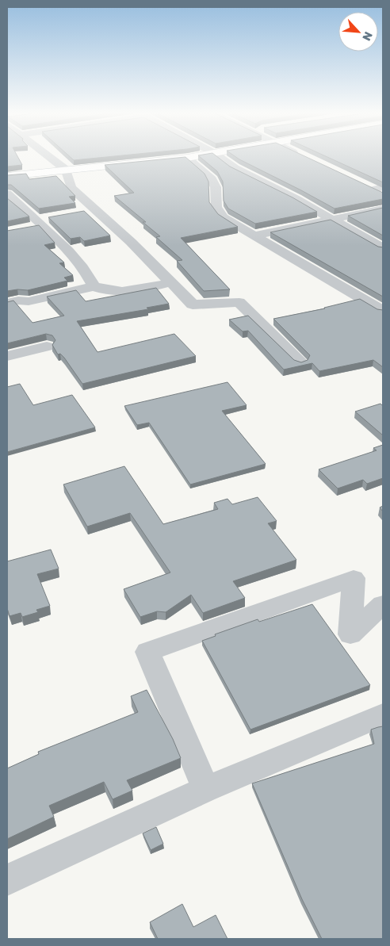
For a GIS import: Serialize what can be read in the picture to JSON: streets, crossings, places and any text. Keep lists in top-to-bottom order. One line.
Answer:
{"north":"bottom right"}
